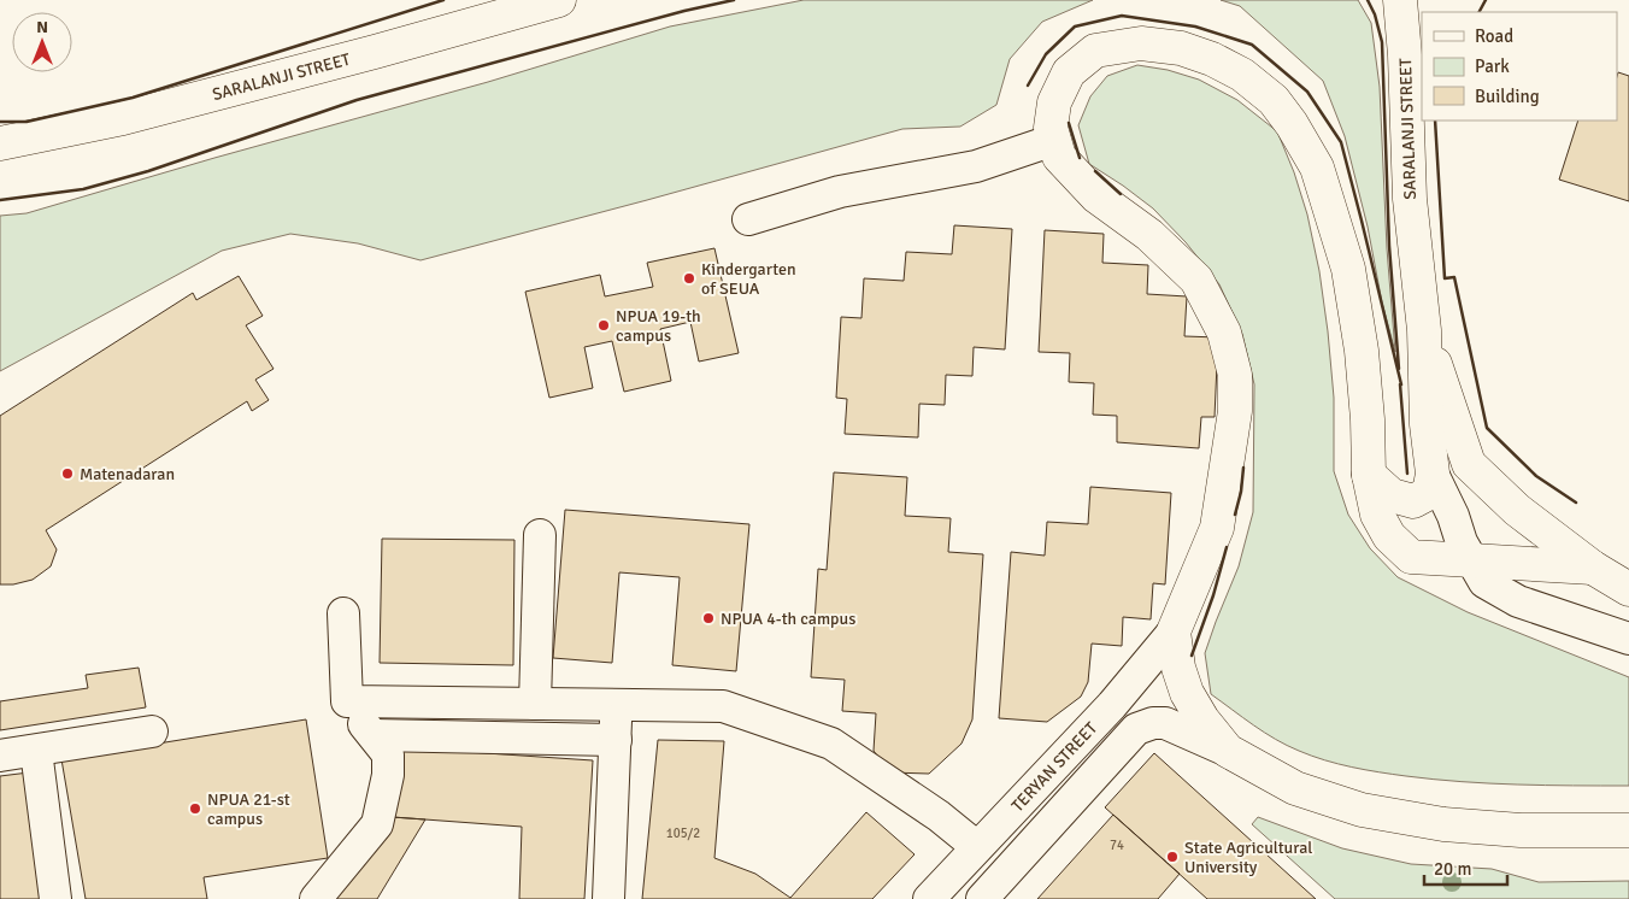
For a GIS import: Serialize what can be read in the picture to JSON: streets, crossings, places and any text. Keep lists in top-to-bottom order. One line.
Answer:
{"streets":{"main road":["SARALANJI STREET"],"street":["TERYAN STREET"]},"places":["Kindergarten of SEUA","NPUA 19-th campus","Matenadaran","NPUA 4-th campus","NPUA 21-st campus","State Agricultural University"],"house_numbers":["105/2","74"],"legend":["Road","Park","Building"],"scale_bar":"20 m","north":"top"}
